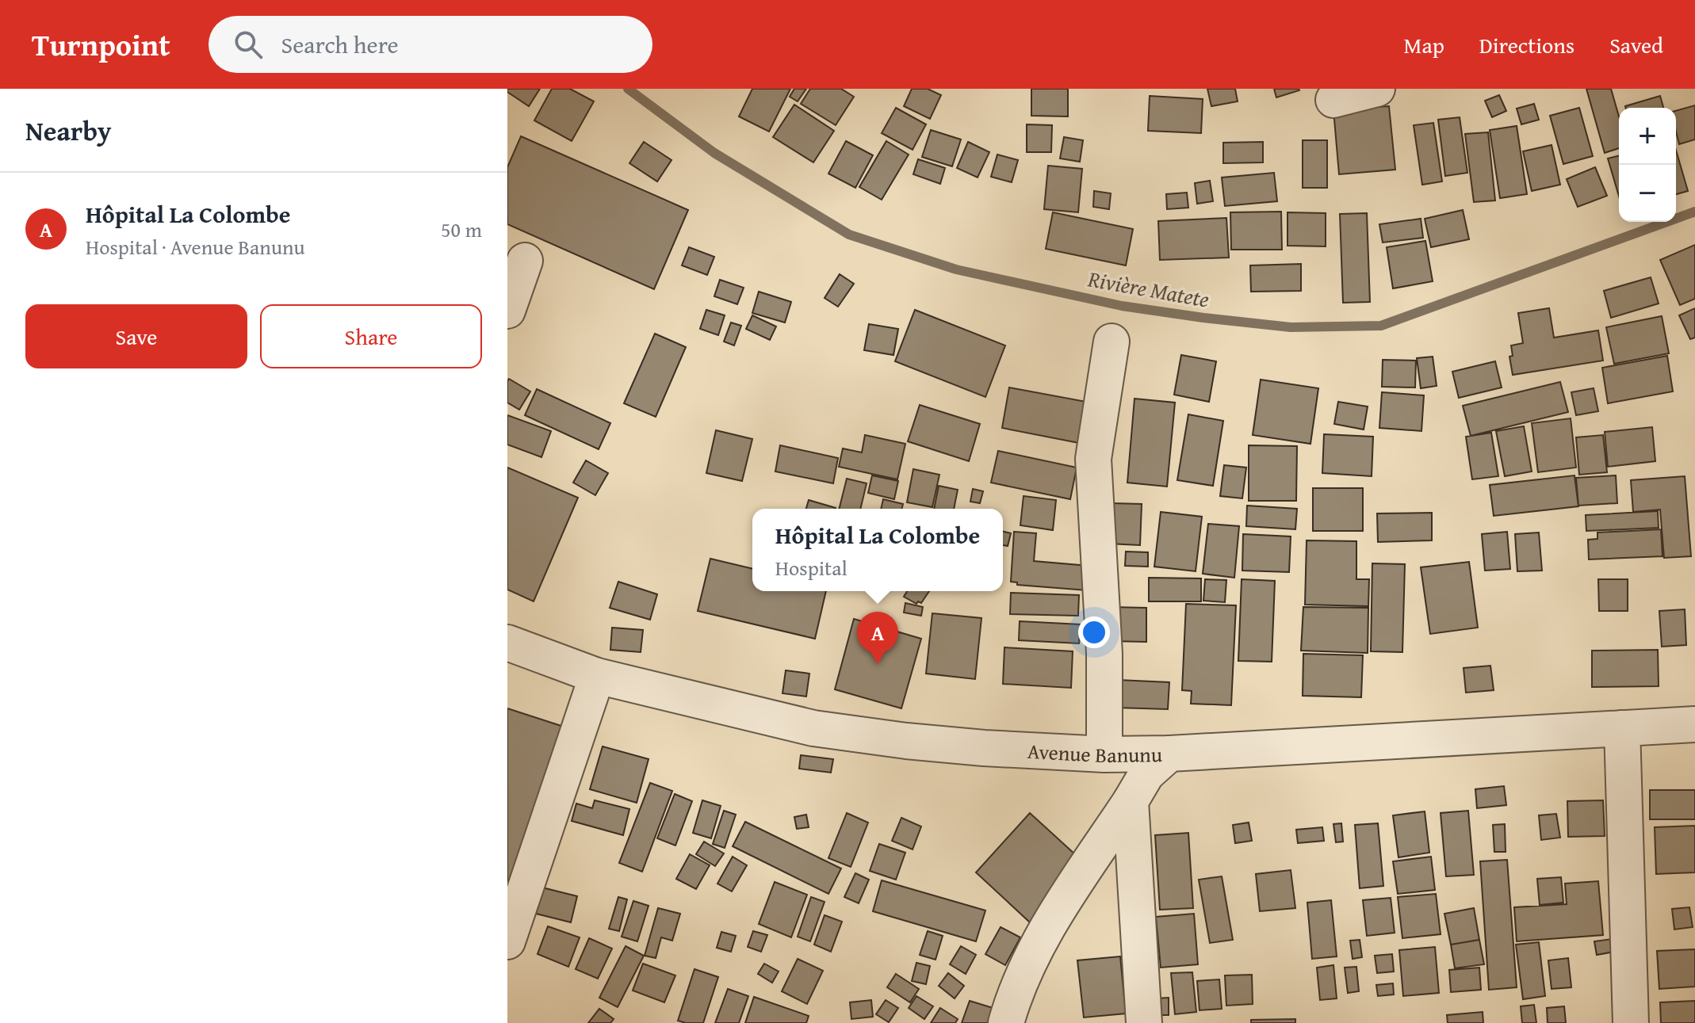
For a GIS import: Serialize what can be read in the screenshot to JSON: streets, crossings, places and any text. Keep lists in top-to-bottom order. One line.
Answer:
{"streets":{"street":["Avenue Banunu"]},"water":["Rivière Matete"],"page":{"header":"Turnpoint","search":"Search here","nav":["Map","Directions","Saved"],"heading":"Nearby","map_buttons":["+","−"],"list":[{"mark":"A","name":"Hôpital La Colombe","note":"Hospital · Avenue Banunu","value":"50 m"}],"buttons":["Save","Share"],"popup":["Hôpital La Colombe","Hospital"],"pins":"A"}}
